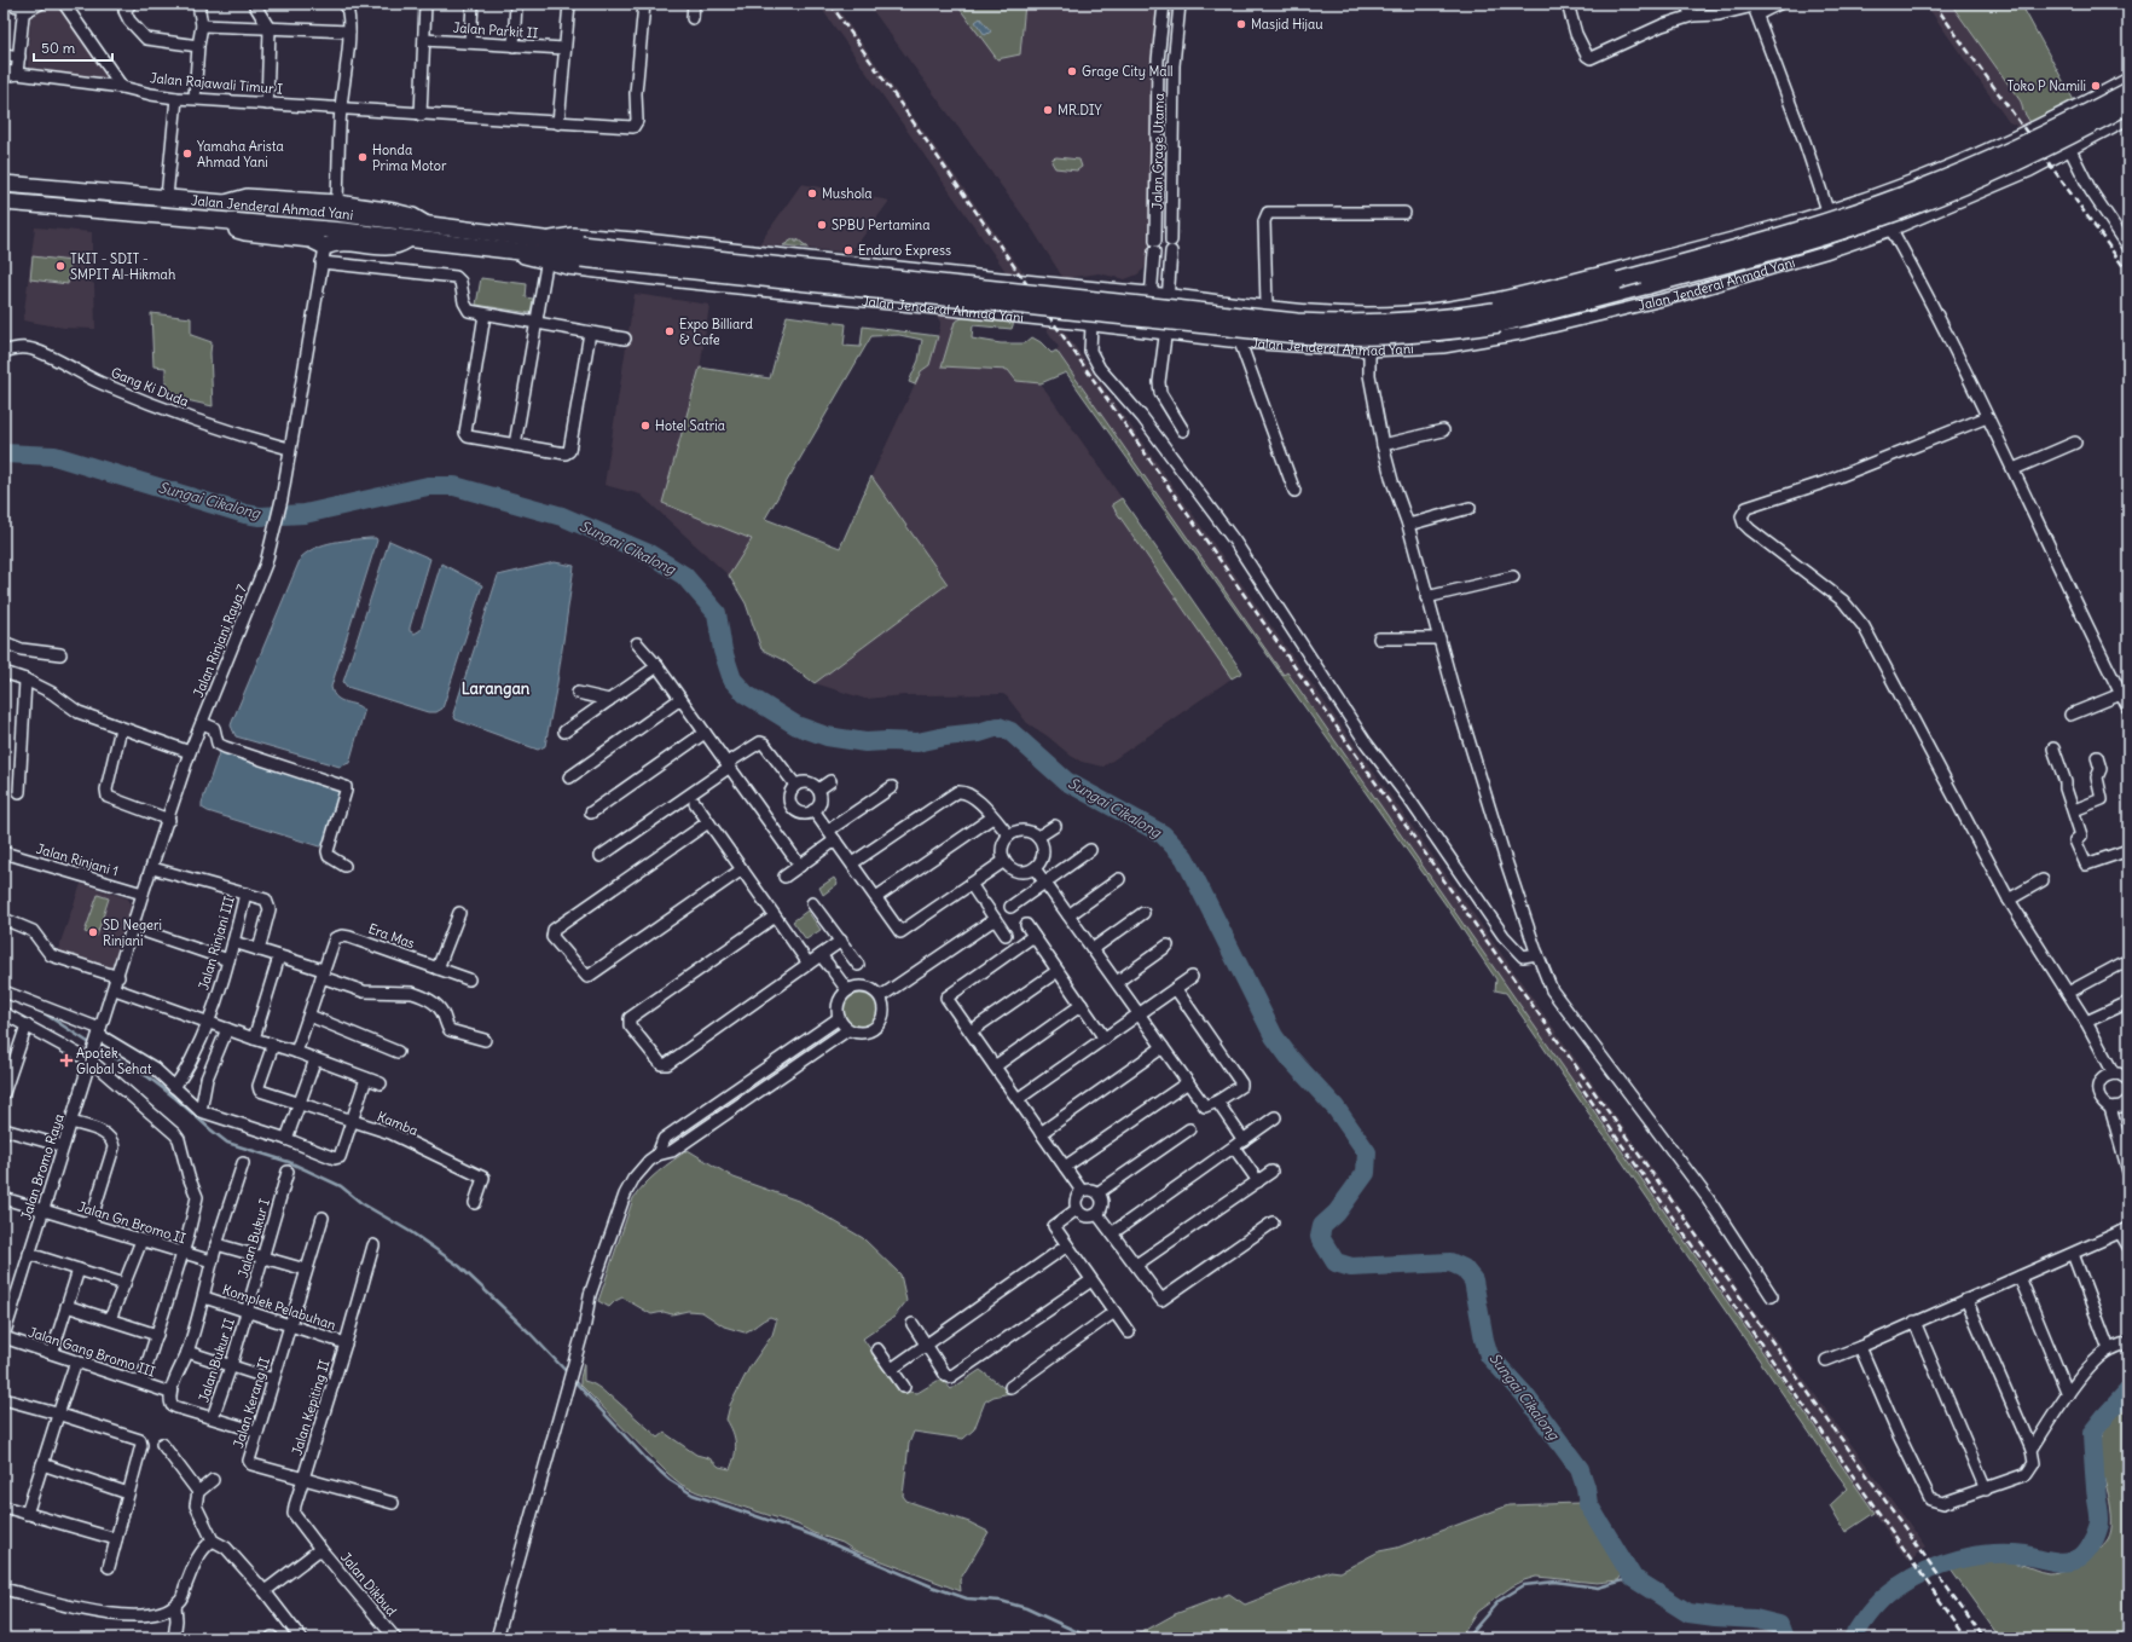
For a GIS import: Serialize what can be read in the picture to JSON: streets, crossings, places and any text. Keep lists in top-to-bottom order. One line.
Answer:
{"streets":{"highway":["Jalan Jenderal Ahmad Yani"],"street":["Jalan Parkit II","Jalan Rajawali Timur I","Jalan Grage Utama","Gang Ki Duda","Jalan Rinjani Raya 7","Jalan Rinjani 1","Era Mas","Jalan Rinjani III","Kamba","Jalan Bromo Raya","Jalan Gn Bromo II","Jalan Bukur I","Komplek Pelabuhan","Jalan Gang Bromo III","Jalan Bukur II","Jalan Kerang II","Jalan Kepiting II","Jalan Dikbud"]},"crossings":[["Jalan Grage Utama","Jalan Jenderal Ahmad Yani"],["Gang Ki Duda","Jalan Rinjani Raya 7"],["Jalan Rinjani Raya 7","Jalan Rinjani 1"],["Jalan Rinjani Raya 7","Jalan Rinjani III"],["Jalan Rinjani Raya 7","Jalan Bromo Raya"],["Jalan Bromo Raya","Jalan Gn Bromo II"],["Jalan Bromo Raya","Jalan Gang Bromo III"],["Jalan Bukur I","Komplek Pelabuhan"],["Jalan Bukur I","Jalan Bukur II"],["Komplek Pelabuhan","Jalan Bukur II"],["Komplek Pelabuhan","Jalan Kerang II"],["Komplek Pelabuhan","Jalan Kepiting II"],["Jalan Kerang II","Jalan Kepiting II"],["Jalan Kerang II","Jalan Dikbud"],["Jalan Kepiting II","Jalan Dikbud"]],"districts":["Larangan"],"water":["Sungai Cikalong"],"places":{"other":["Masjid Hijau","Grage City Mall","Toko P Namili","MR.DIY","Yamaha Arista Ahmad Yani","Honda Prima Motor","Mushola","SPBU Pertamina","Enduro Express","TKIT - SDIT - SMPIT Al-Hikmah","Expo Billiard & Cafe","Hotel Satria","SD Negeri Rinjani"],"health":["Apotek Global Sehat"]},"scale_bar":"50 m"}
